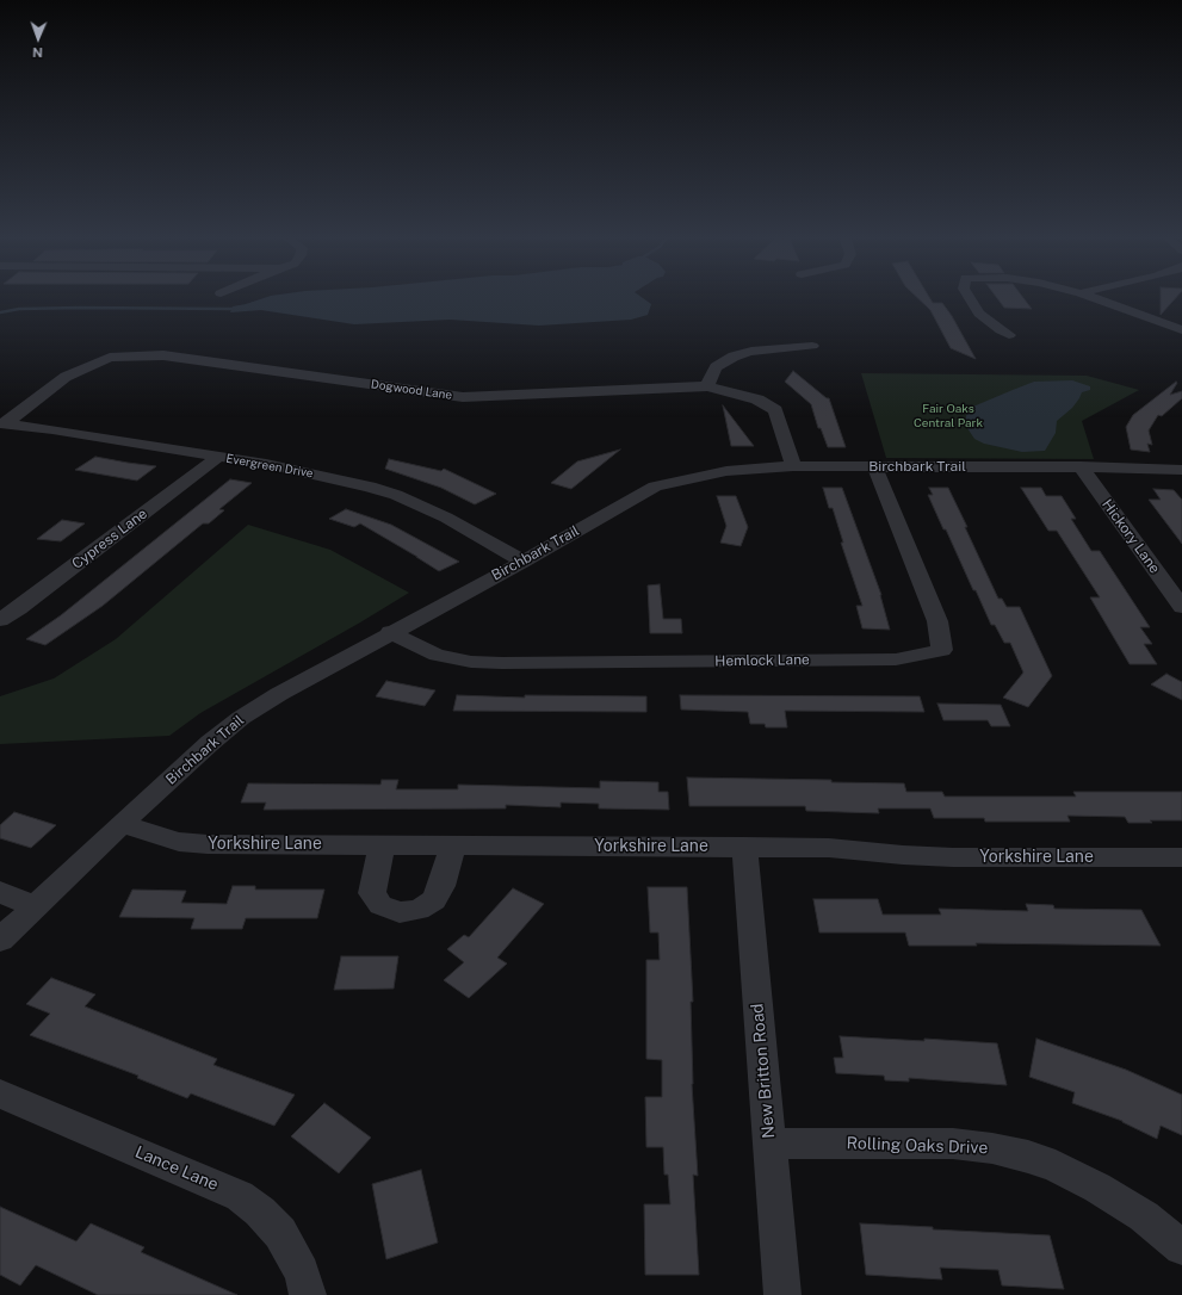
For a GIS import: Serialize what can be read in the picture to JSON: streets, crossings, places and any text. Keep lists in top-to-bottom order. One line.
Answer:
{"streets":{"street":["Dogwood Lane","Evergreen Drive","Birchbark Trail","Hickory Lane","Cypress Lane","Hemlock Lane","Yorkshire Lane","New Britton Road","Rolling Oaks Drive","Lance Lane"]},"crossings":[["Dogwood Lane","Evergreen Drive"],["Dogwood Lane","Birchbark Trail"],["Evergreen Drive","Birchbark Trail"],["Evergreen Drive","Cypress Lane"],["Birchbark Trail","Hickory Lane"],["Birchbark Trail","Hemlock Lane"],["Birchbark Trail","Yorkshire Lane"],["Yorkshire Lane","New Britton Road"],["New Britton Road","Rolling Oaks Drive"]],"parks":["Fair Oaks Central Park"],"north":"bottom"}
